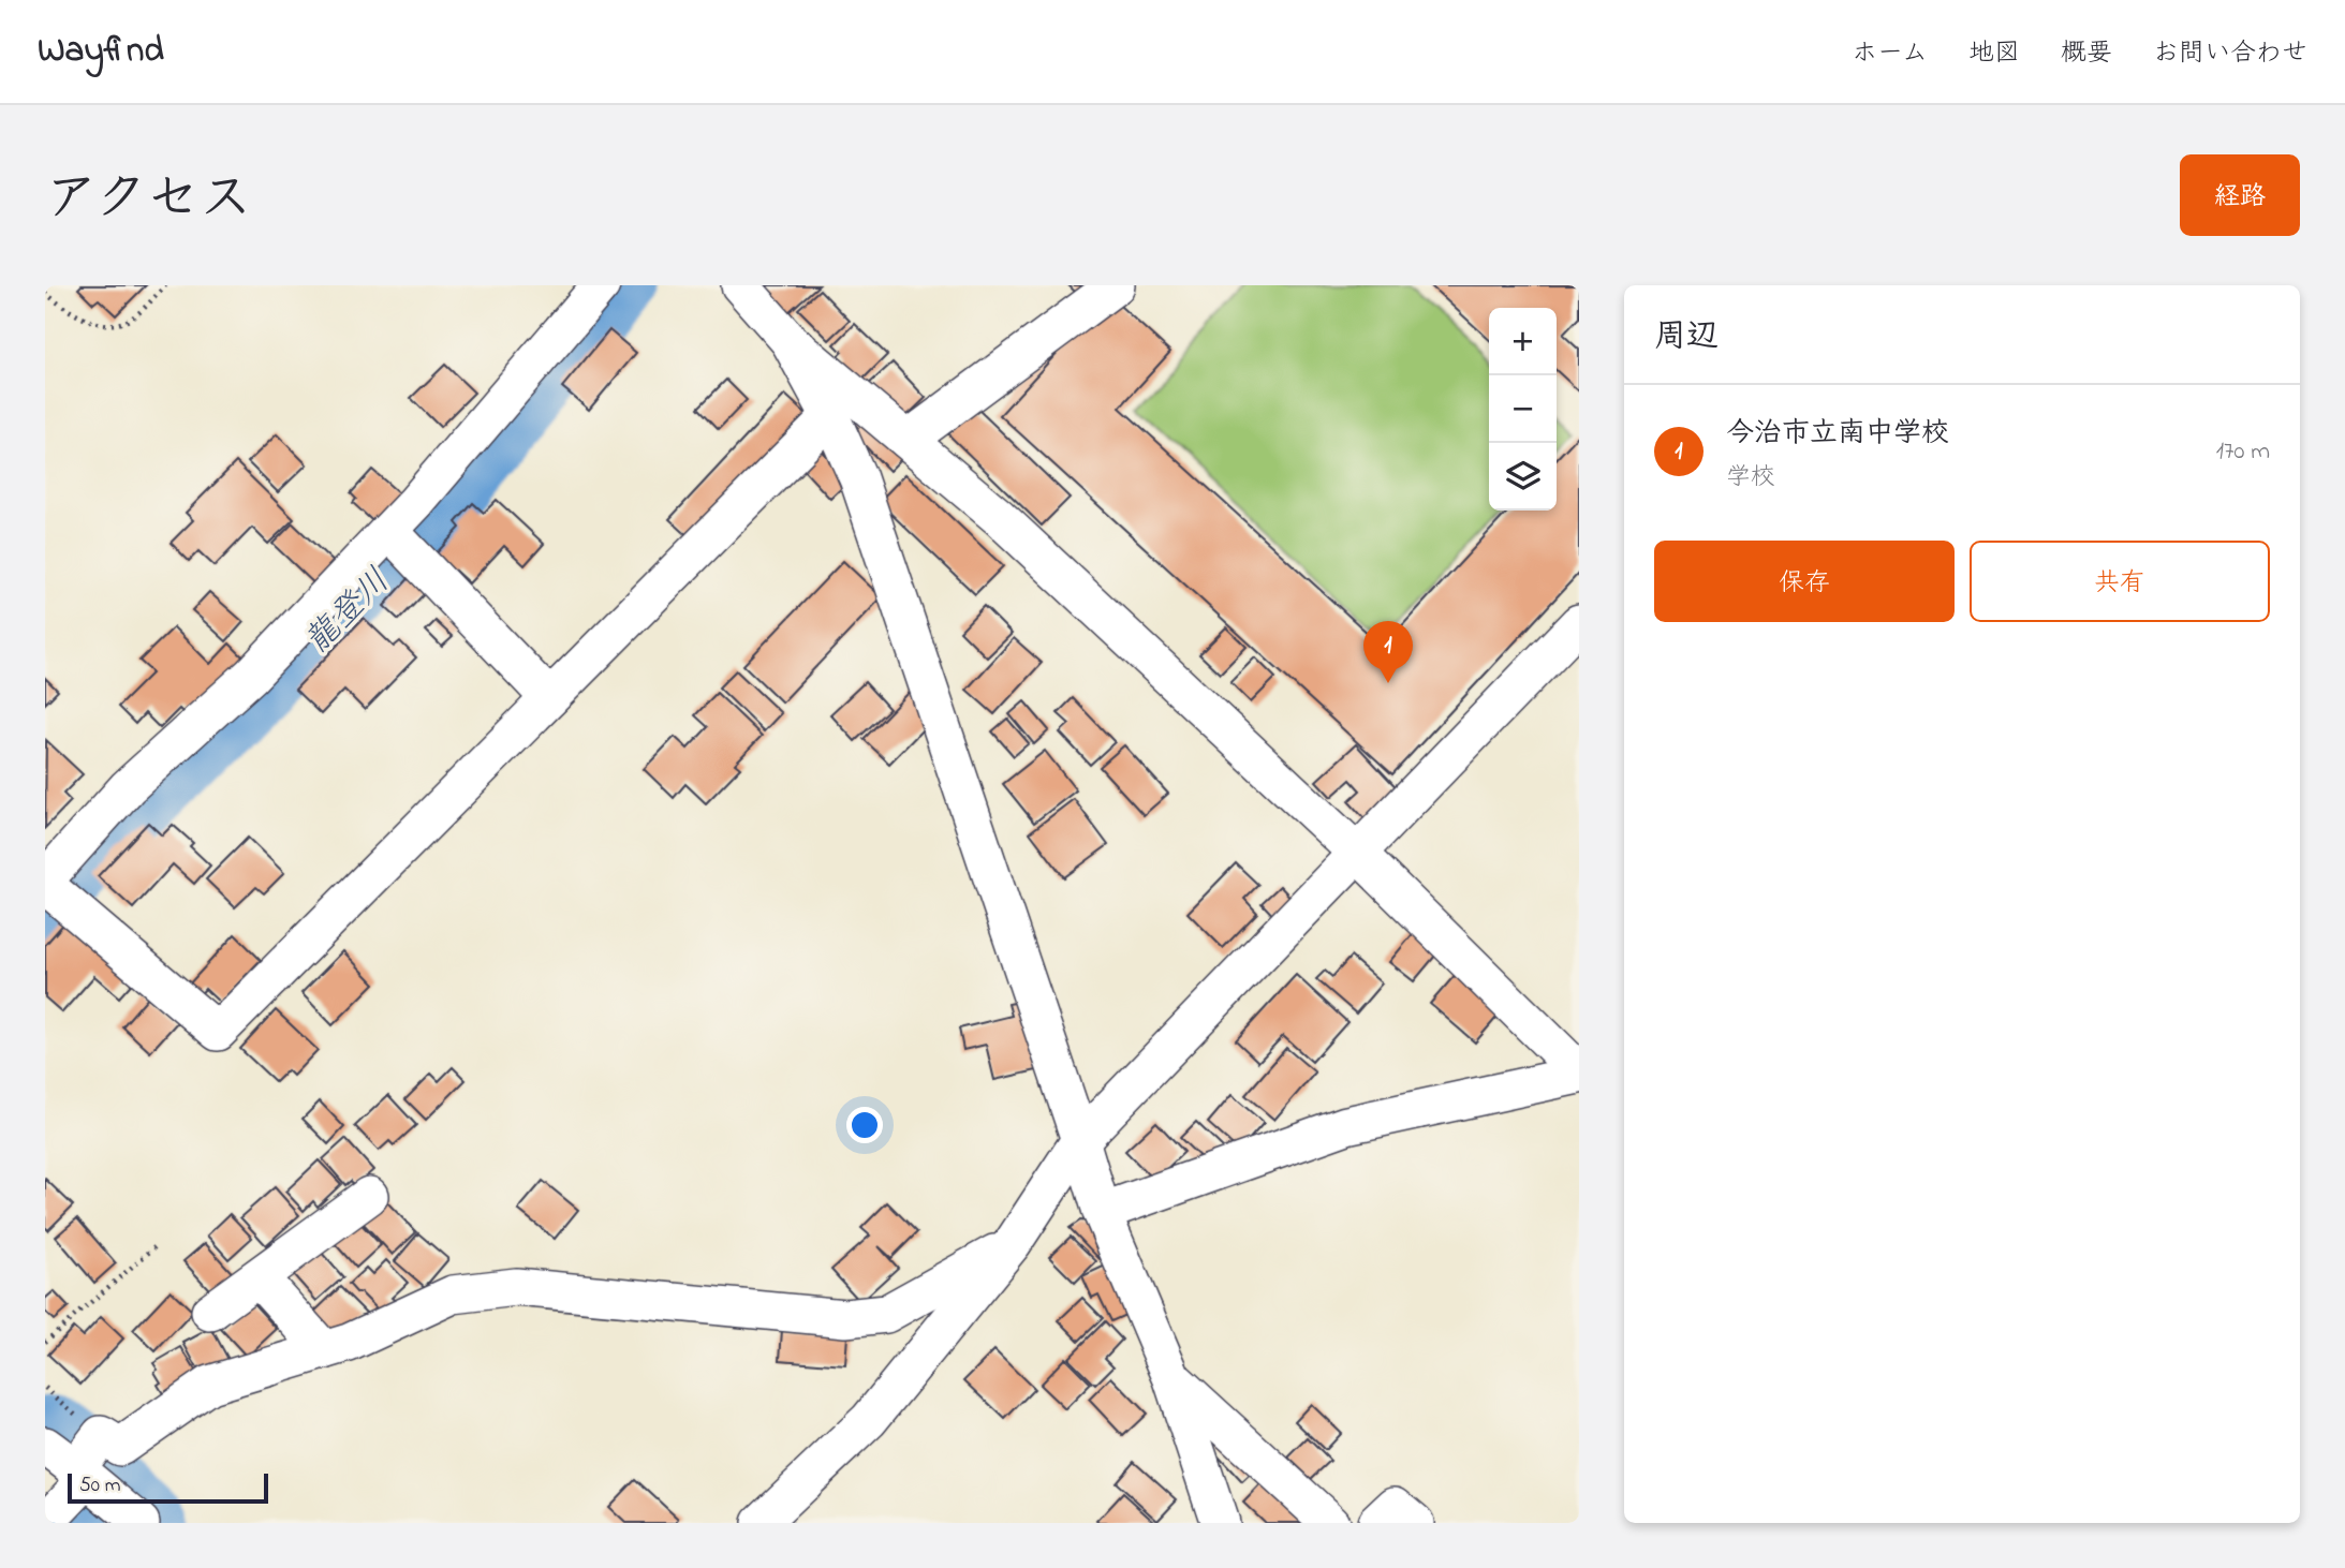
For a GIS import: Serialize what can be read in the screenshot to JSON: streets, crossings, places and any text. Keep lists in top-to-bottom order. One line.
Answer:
{"water":["龍登川"],"scale_bar":"50 m","page":{"header":"Wayfind","nav":["ホーム","地図","概要","お問い合わせ"],"title":"アクセス","buttons":["経路",["保存","共有"]],"heading":"周辺","map_buttons":["+","−"],"list":[{"mark":"1","name":"今治市立南中学校","note":"学校","value":"170 m"}],"pins":"1","scale":"50 m"}}
